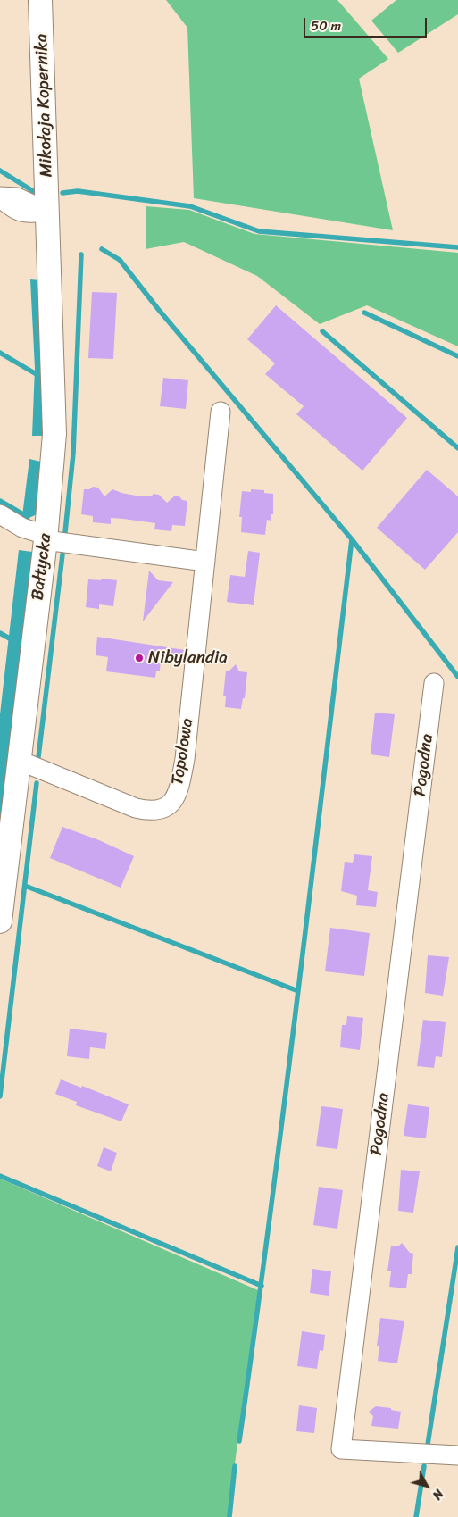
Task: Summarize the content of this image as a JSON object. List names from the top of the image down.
{
  "streets": {
    "main road": ["Mikołaja Kopernika", "Bałtycka"],
    "street": ["Topolowa", "Pogodna"]
  },
  "crossings": [
    ["Mikołaja Kopernika", "Bałtycka"],
    ["Bałtycka", "Topolowa"]
  ],
  "places": ["Nibylandia"],
  "scale_bar": "50 m",
  "north": "bottom right"
}
